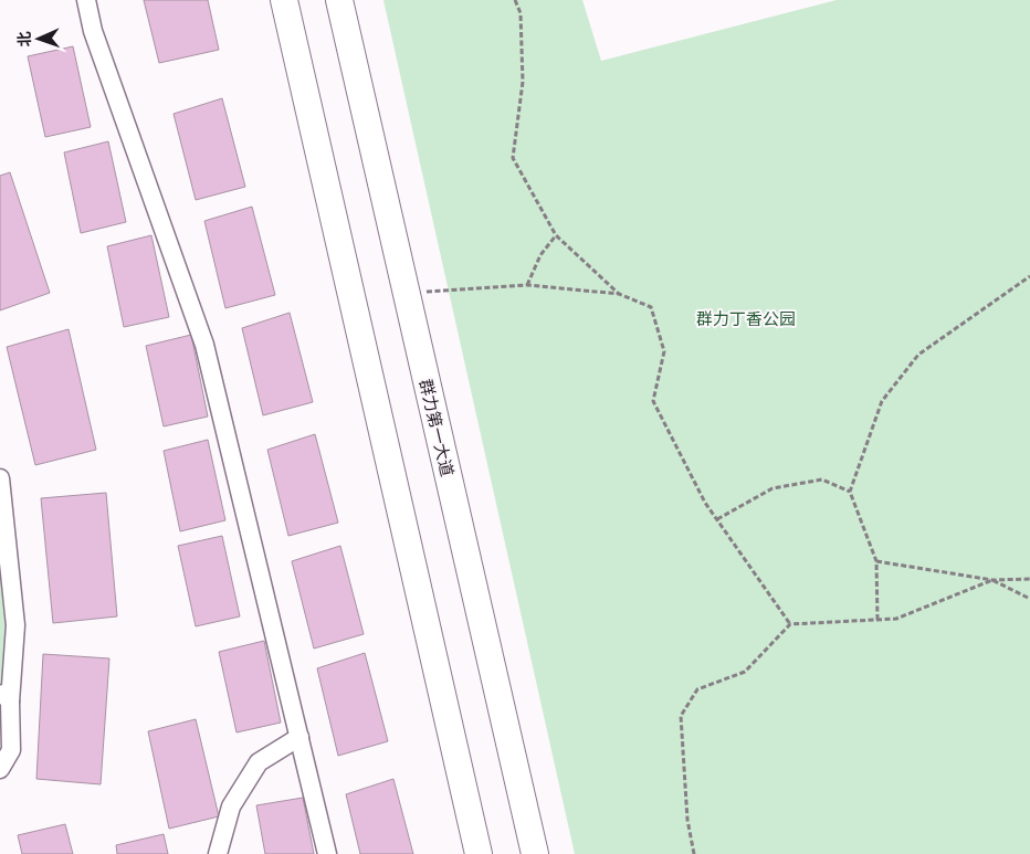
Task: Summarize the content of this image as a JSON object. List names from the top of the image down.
{
  "streets": {
    "main road": ["群力第一大道"]
  },
  "parks": ["群力丁香公园"],
  "north": "left"
}
